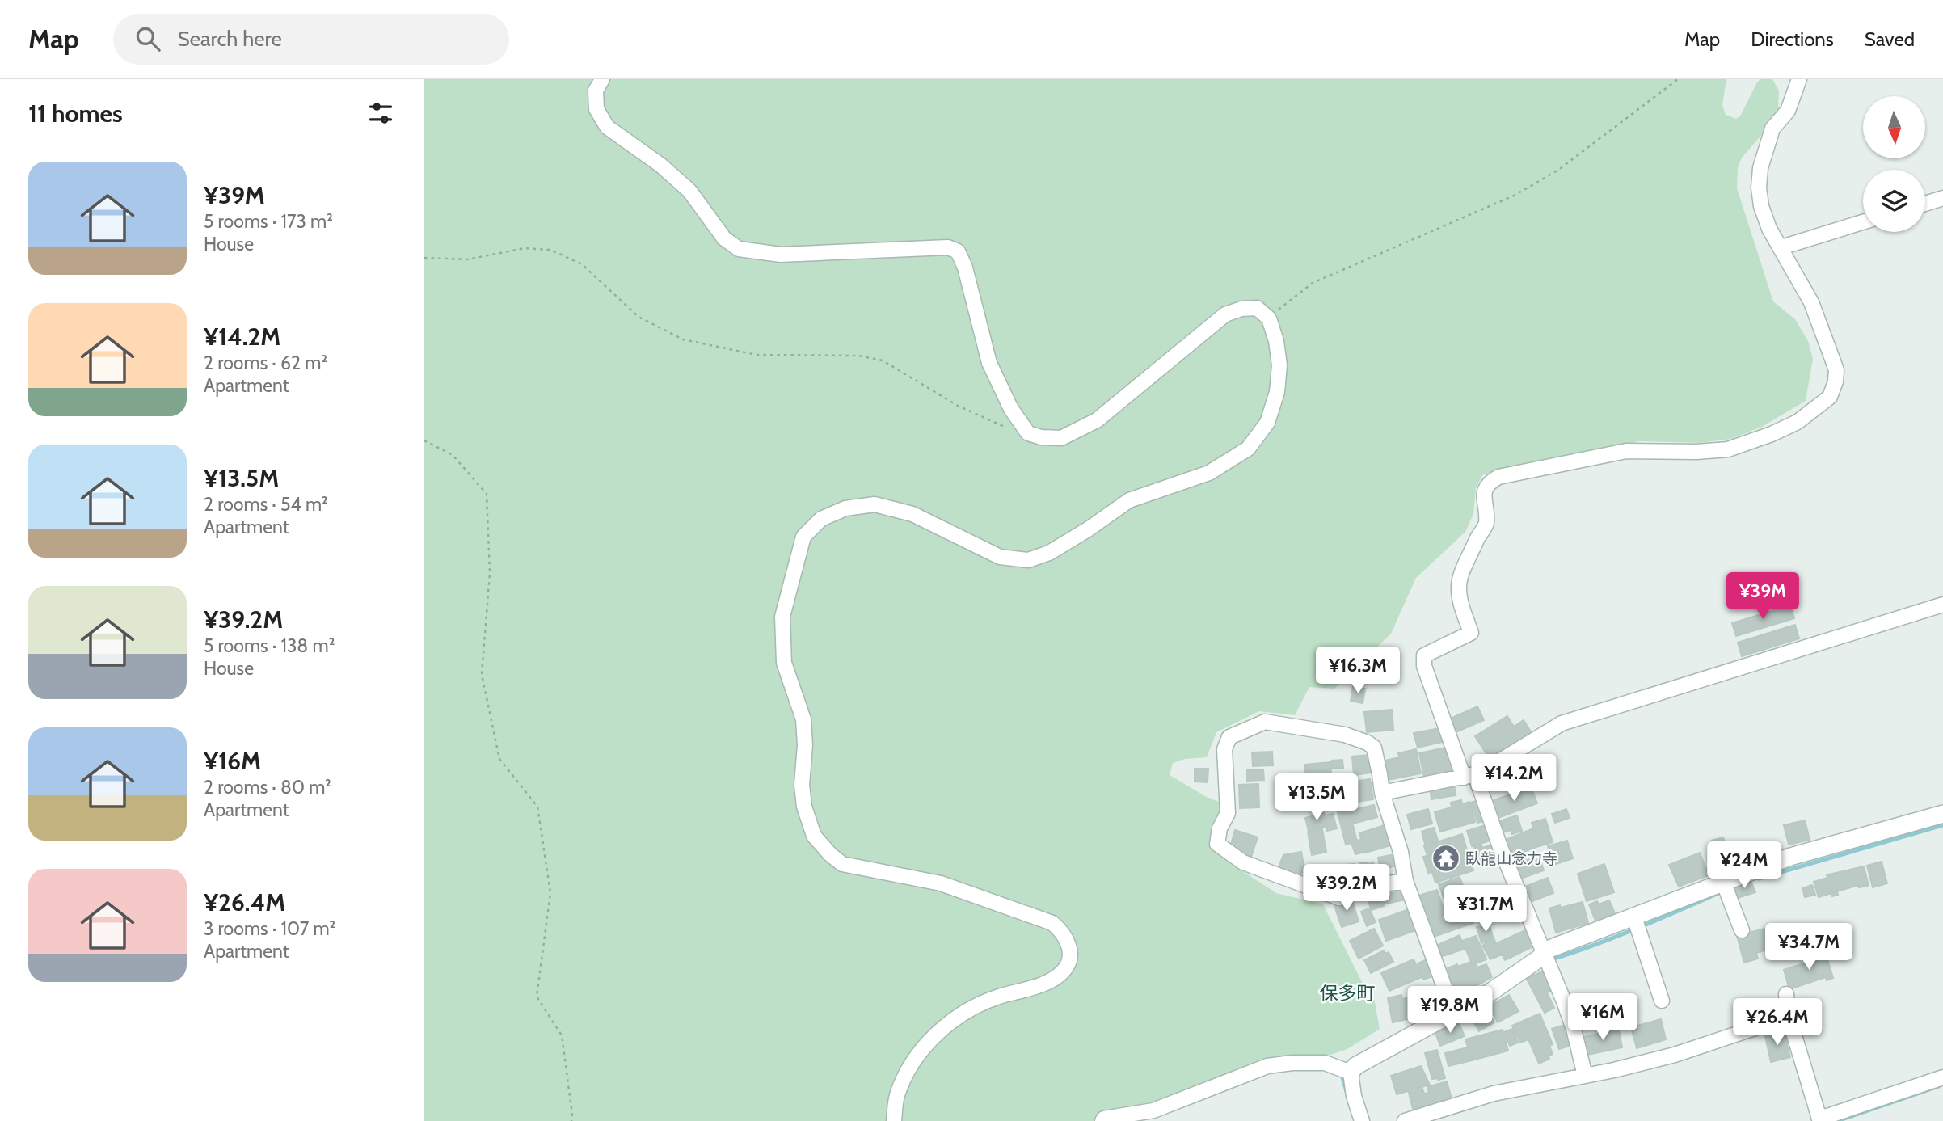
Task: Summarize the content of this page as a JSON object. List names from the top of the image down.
{
  "districts": ["保多町"],
  "places": {
    "temple": ["臥龍山念力寺"]
  },
  "north": "bottom",
  "page": {
    "header": "Map",
    "search": "Search here",
    "nav": ["Map", "Directions", "Saved"],
    "heading": "11 homes",
    "list": [
      {
        "name": "¥39M",
        "note": "5 rooms · 173 m² · House"
      },
      {
        "name": "¥14.2M",
        "note": "2 rooms · 62 m² · Apartment"
      },
      {
        "name": "¥13.5M",
        "note": "2 rooms · 54 m² · Apartment"
      },
      {
        "name": "¥39.2M",
        "note": "5 rooms · 138 m² · House"
      },
      {
        "name": "¥16M",
        "note": "2 rooms · 80 m² · Apartment"
      },
      {
        "name": "¥26.4M",
        "note": "3 rooms · 107 m² · Apartment"
      }
    ],
    "price": [
      "¥39M",
      "¥16.3M",
      "¥14.2M",
      "¥13.5M",
      "¥24M",
      "¥39.2M",
      "¥31.7M",
      "¥34.7M",
      "¥19.8M",
      "¥16M",
      "¥26.4M"
    ]
  }
}
